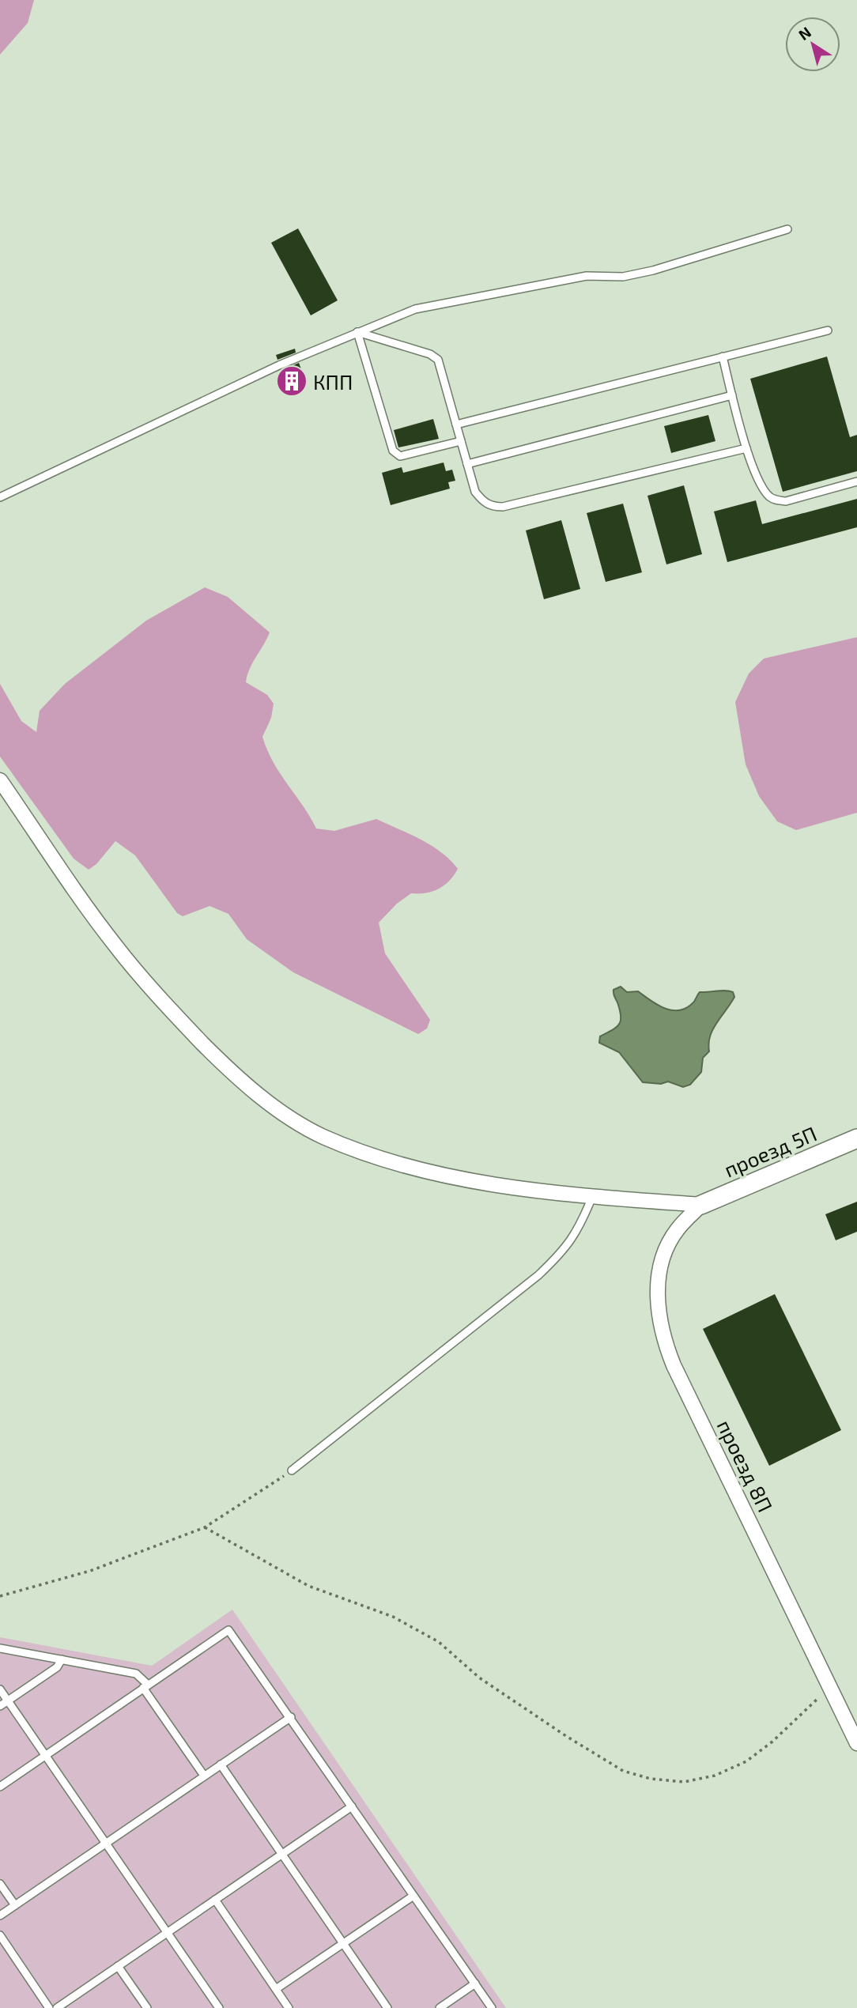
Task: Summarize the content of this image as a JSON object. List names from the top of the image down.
{
  "streets": {
    "street": ["проезд 5П", "проезд 8П"]
  },
  "crossings": [
    ["проезд 5П", "проезд 8П"]
  ],
  "places": {
    "building": ["КПП"]
  },
  "north": "top left"
}
